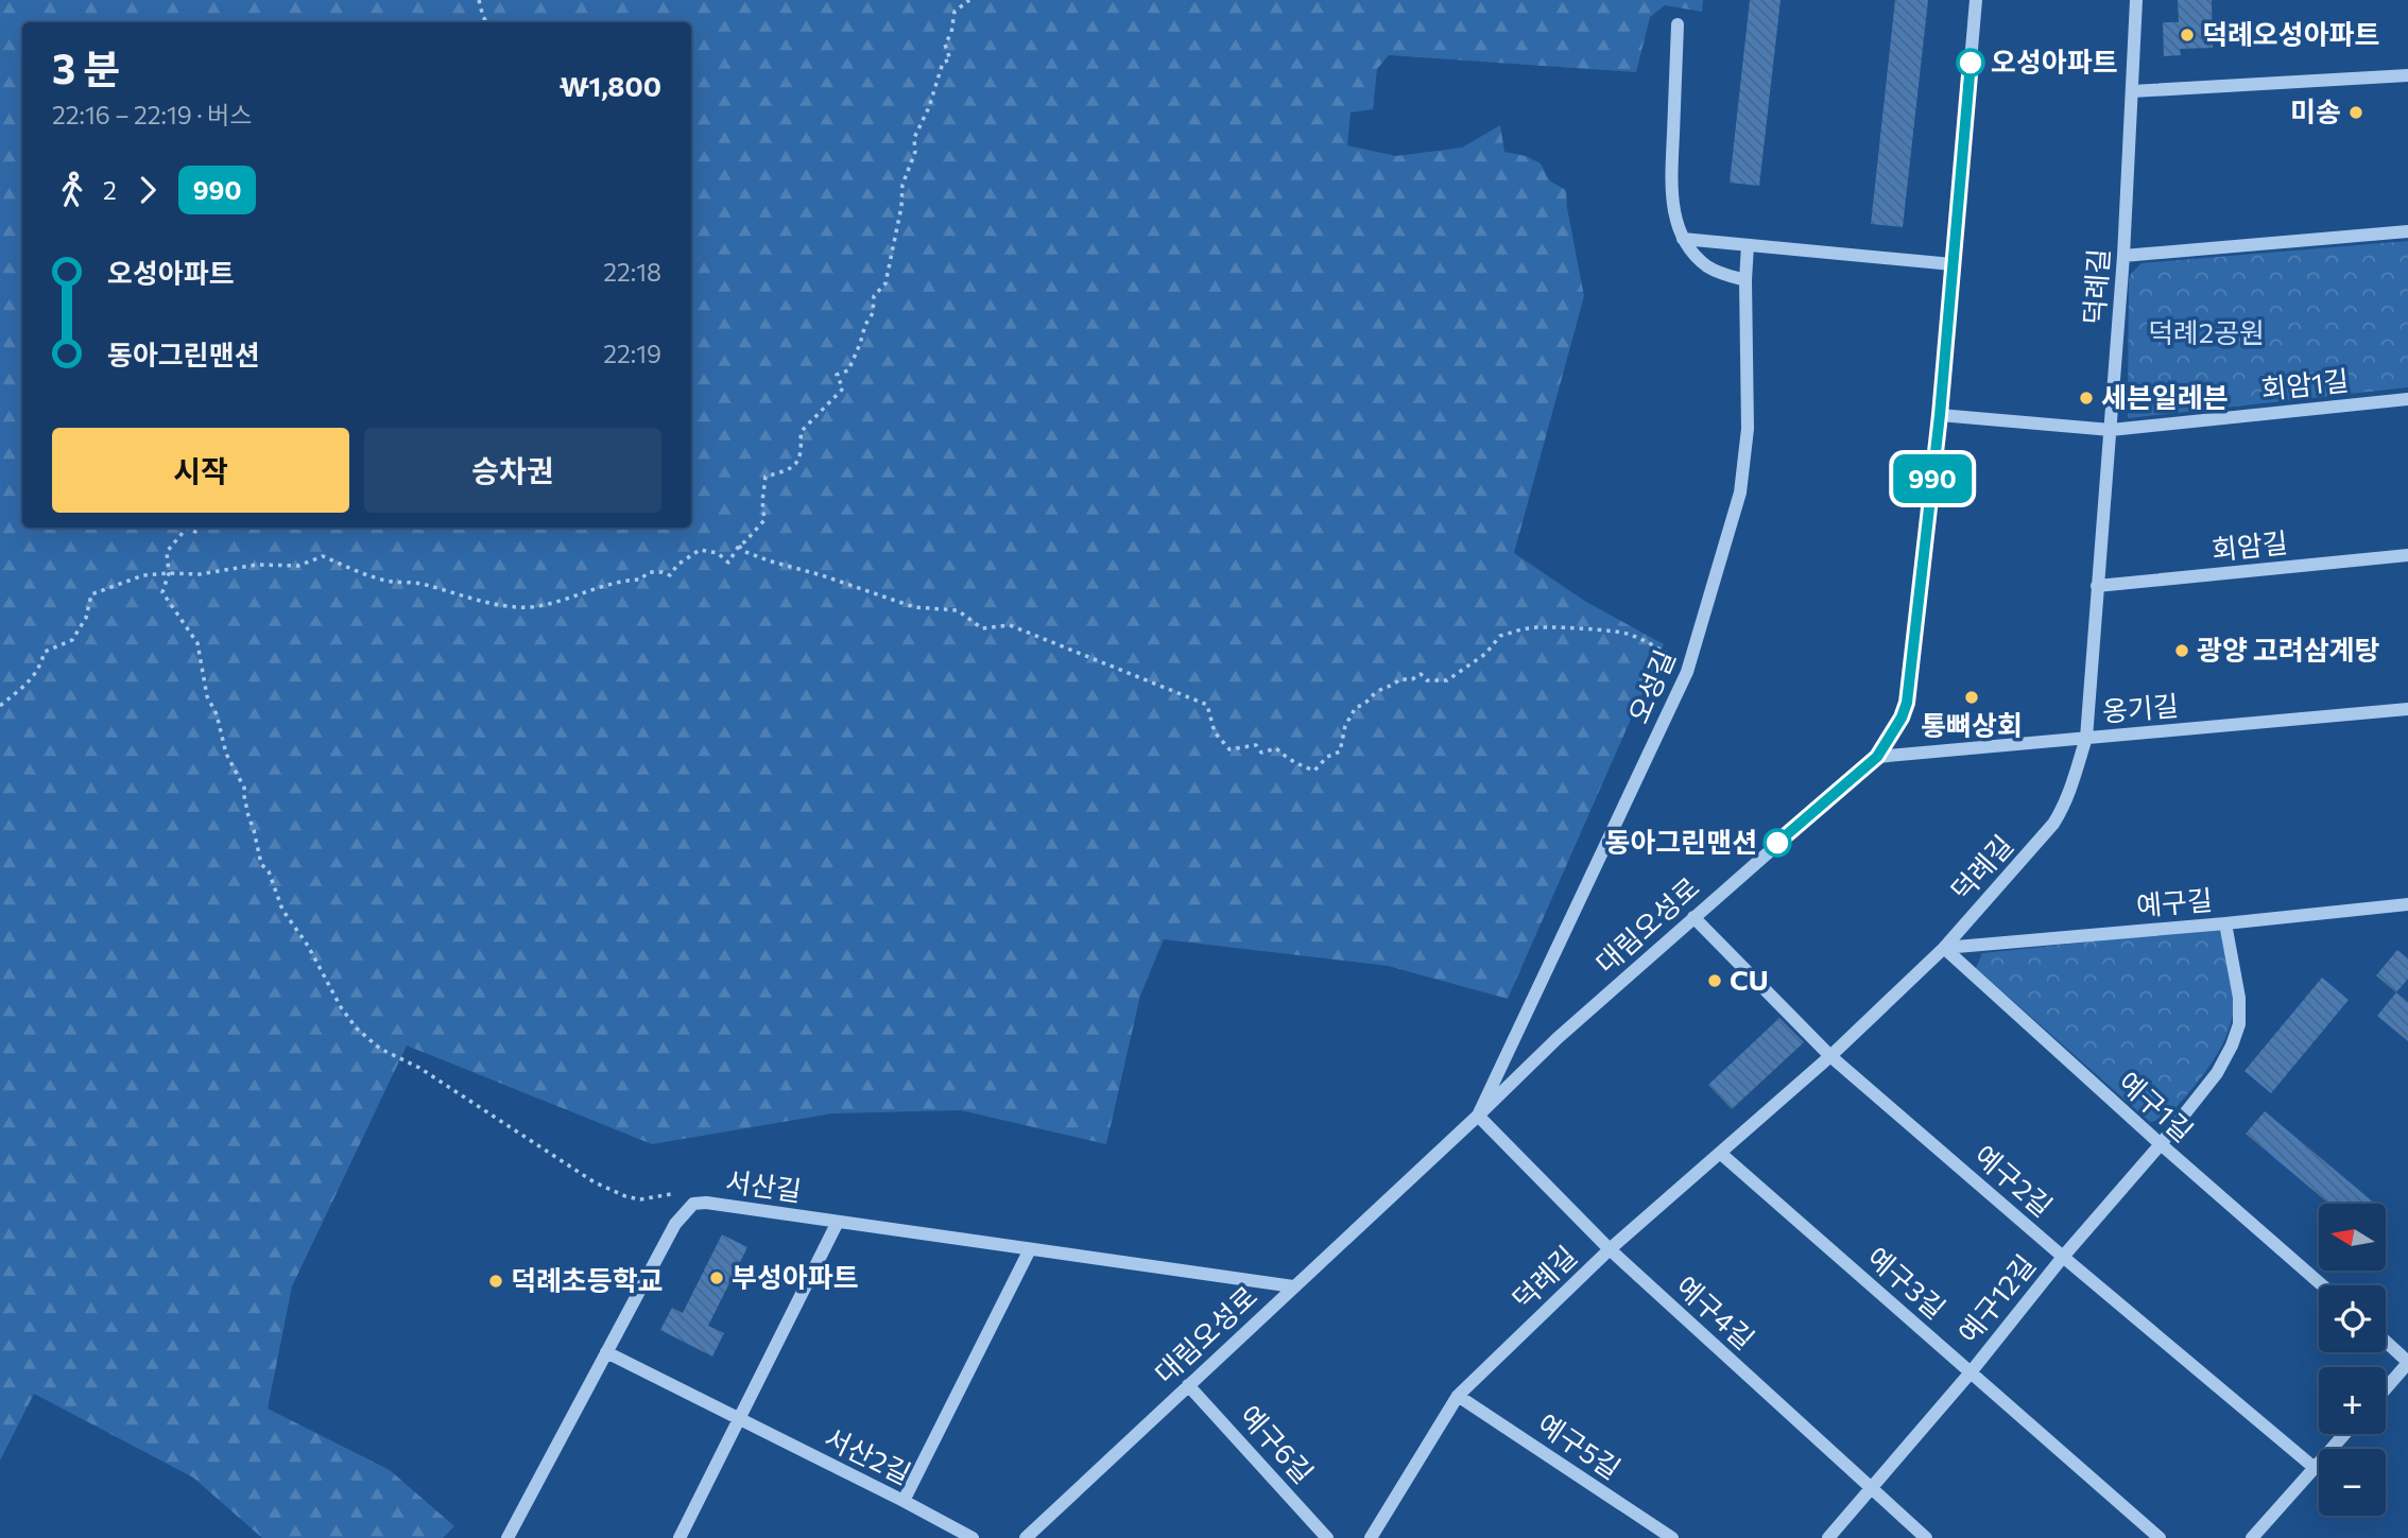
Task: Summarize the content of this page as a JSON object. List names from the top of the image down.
{
  "streets": {
    "street": [
      "덕례길",
      "회암1길",
      "회암길",
      "오성길",
      "옹기길",
      "예구길",
      "대림오성로",
      "예구1길",
      "예구2길",
      "서산길",
      "예구3길",
      "예구12길",
      "예구4길",
      "예구6길",
      "예구5길",
      "서산2길"
    ]
  },
  "crossings": [
    ["덕례길", "회암1길"],
    ["덕례길", "회암길"],
    ["덕례길", "옹기길"],
    ["덕례길", "예구길"],
    ["덕례길", "예구1길"],
    ["덕례길", "예구2길"],
    ["덕례길", "예구3길"],
    ["덕례길", "예구4길"],
    ["덕례길", "예구5길"],
    ["회암1길", "대림오성로"],
    ["오성길", "대림오성로"],
    ["오성길", "예구4길"],
    ["옹기길", "대림오성로"],
    ["예구길", "예구1길"],
    ["예구길", "예구12길"],
    ["대림오성로", "예구2길"],
    ["대림오성로", "서산길"],
    ["대림오성로", "예구4길"],
    ["대림오성로", "예구6길"],
    ["예구1길", "예구12길"],
    ["예구2길", "예구12길"],
    ["서산길", "서산2길"],
    ["예구3길", "예구12길"],
    ["예구12길", "예구4길"]
  ],
  "parks": ["덕례2공원"],
  "places": [
    "덕례오성아파트",
    "오성아파트",
    "미송",
    "세븐일레븐",
    "광양 고려삼계탕",
    "통뼈상회",
    "동아그린맨션",
    "CU",
    "부성아파트",
    "덕례초등학교"
  ],
  "lines": ["bus line 990"],
  "north": "left",
  "page": {
    "on_map": "990",
    "heading": ["3 분", "22:16 – 22:19 · 버스", "₩1,800"],
    "legs": ["2", "990"],
    "list": [
      {
        "name": "오성아파트",
        "value": "22:18"
      },
      {
        "name": "동아그린맨션",
        "value": "22:19"
      }
    ],
    "buttons": ["시작", "승차권"],
    "map_buttons": ["+", "−"]
  }
}
